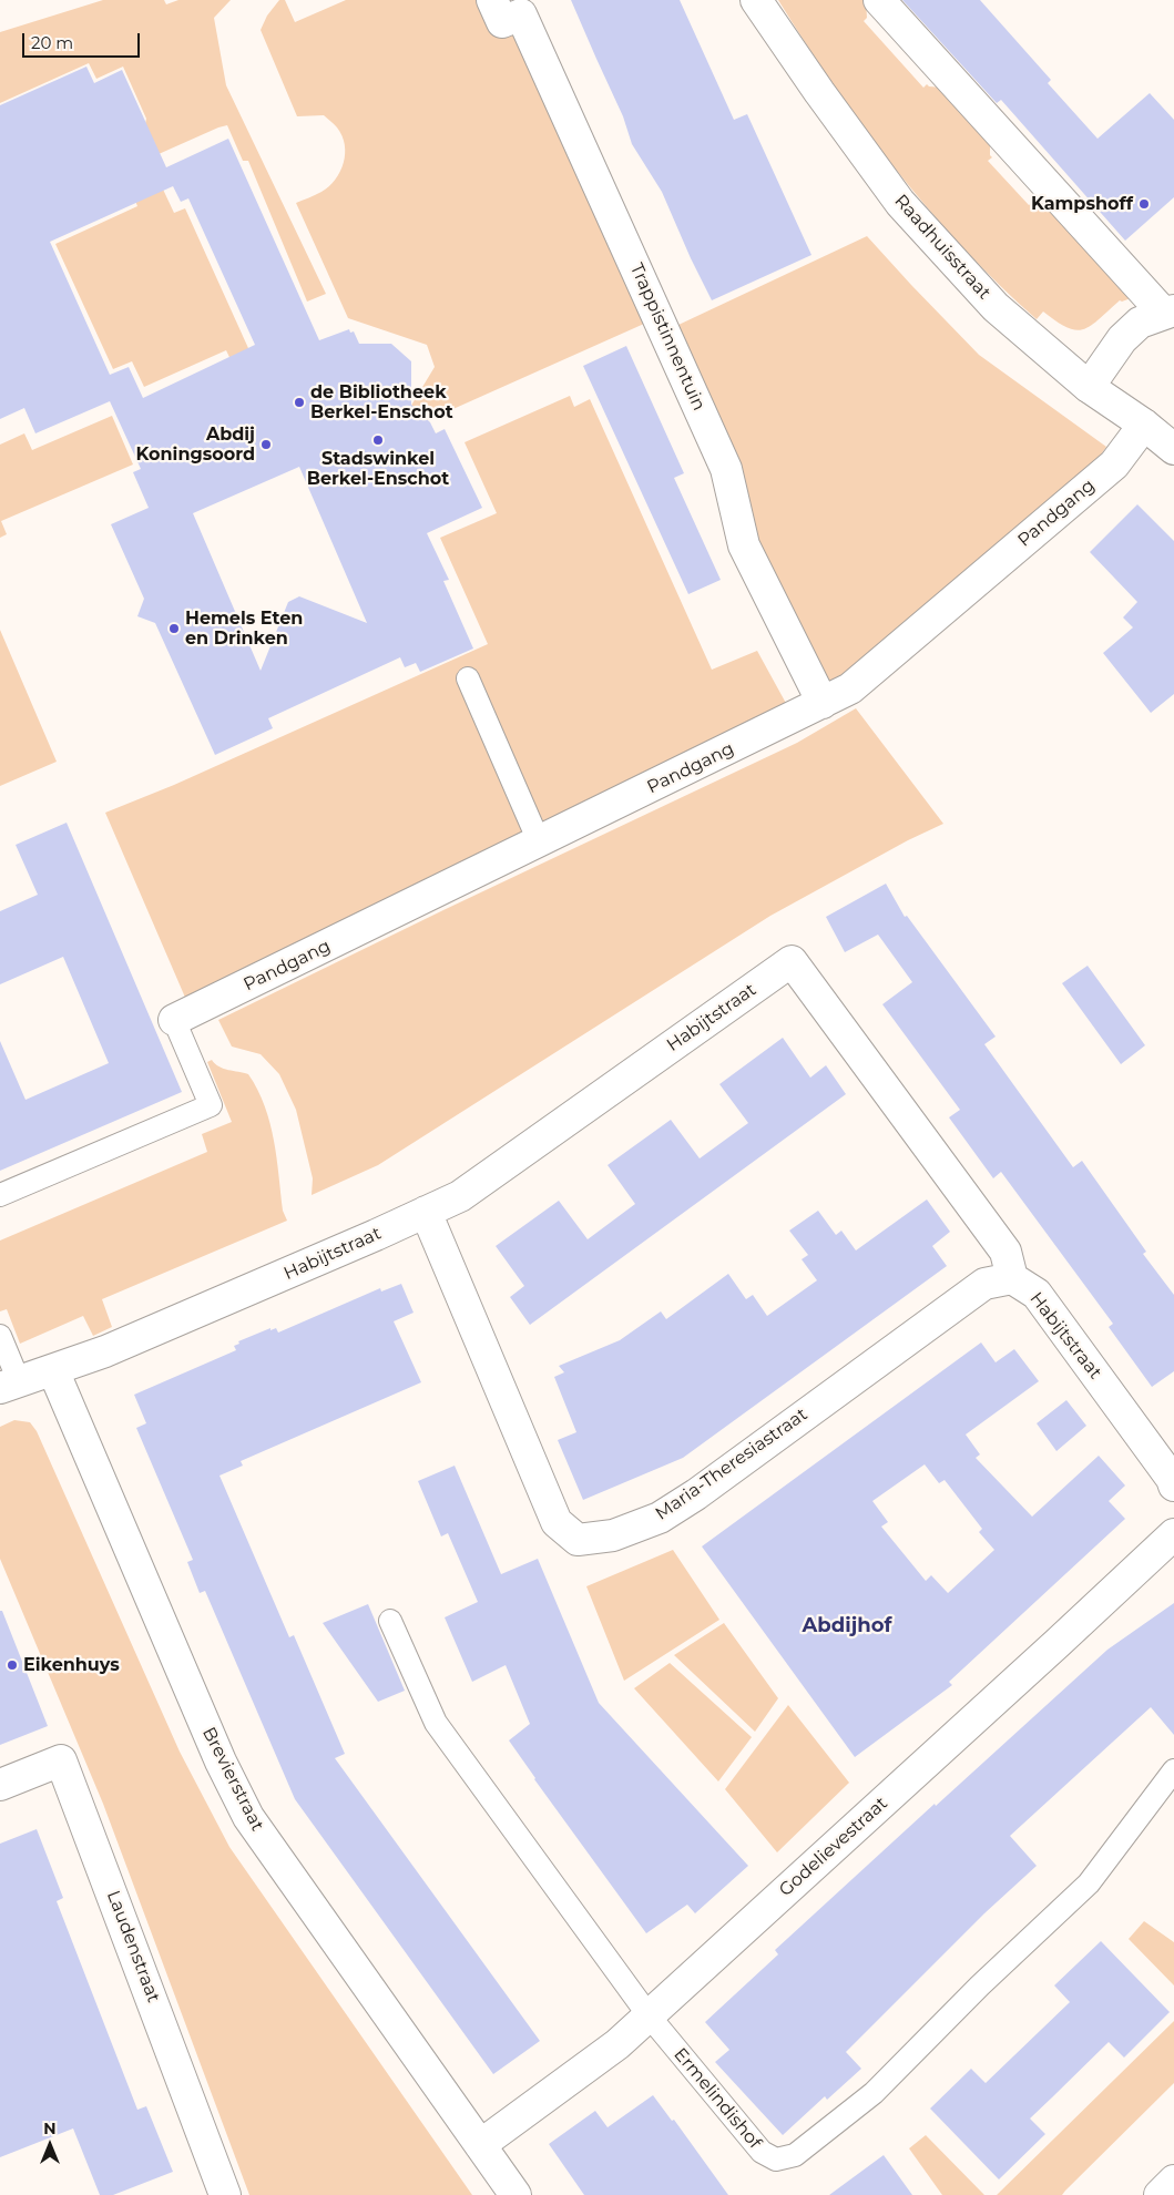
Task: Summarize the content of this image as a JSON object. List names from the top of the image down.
{
  "streets": {
    "street": [
      "Raadhuisstraat",
      "Trappistinnentuin",
      "Pandgang",
      "Habijtstraat",
      "Maria-Theresiastraat",
      "Brevierstraat",
      "Godelievestraat",
      "Laudenstraat"
    ],
    "lane": ["Ermelindishof"]
  },
  "crossings": [
    ["Raadhuisstraat", "Pandgang"],
    ["Trappistinnentuin", "Pandgang"],
    ["Habijtstraat", "Maria-Theresiastraat"],
    ["Habijtstraat", "Brevierstraat"],
    ["Brevierstraat", "Godelievestraat"],
    ["Godelievestraat", "Ermelindishof"]
  ],
  "districts": ["Abdijhof"],
  "places": [
    "Kampshoff",
    "de Bibliotheek Berkel-Enschot",
    "Stadswinkel Berkel-Enschot",
    "Abdij Koningsoord",
    "Hemels Eten en Drinken",
    "Eikenhuys"
  ],
  "scale_bar": "20 m",
  "north": "top"
}
